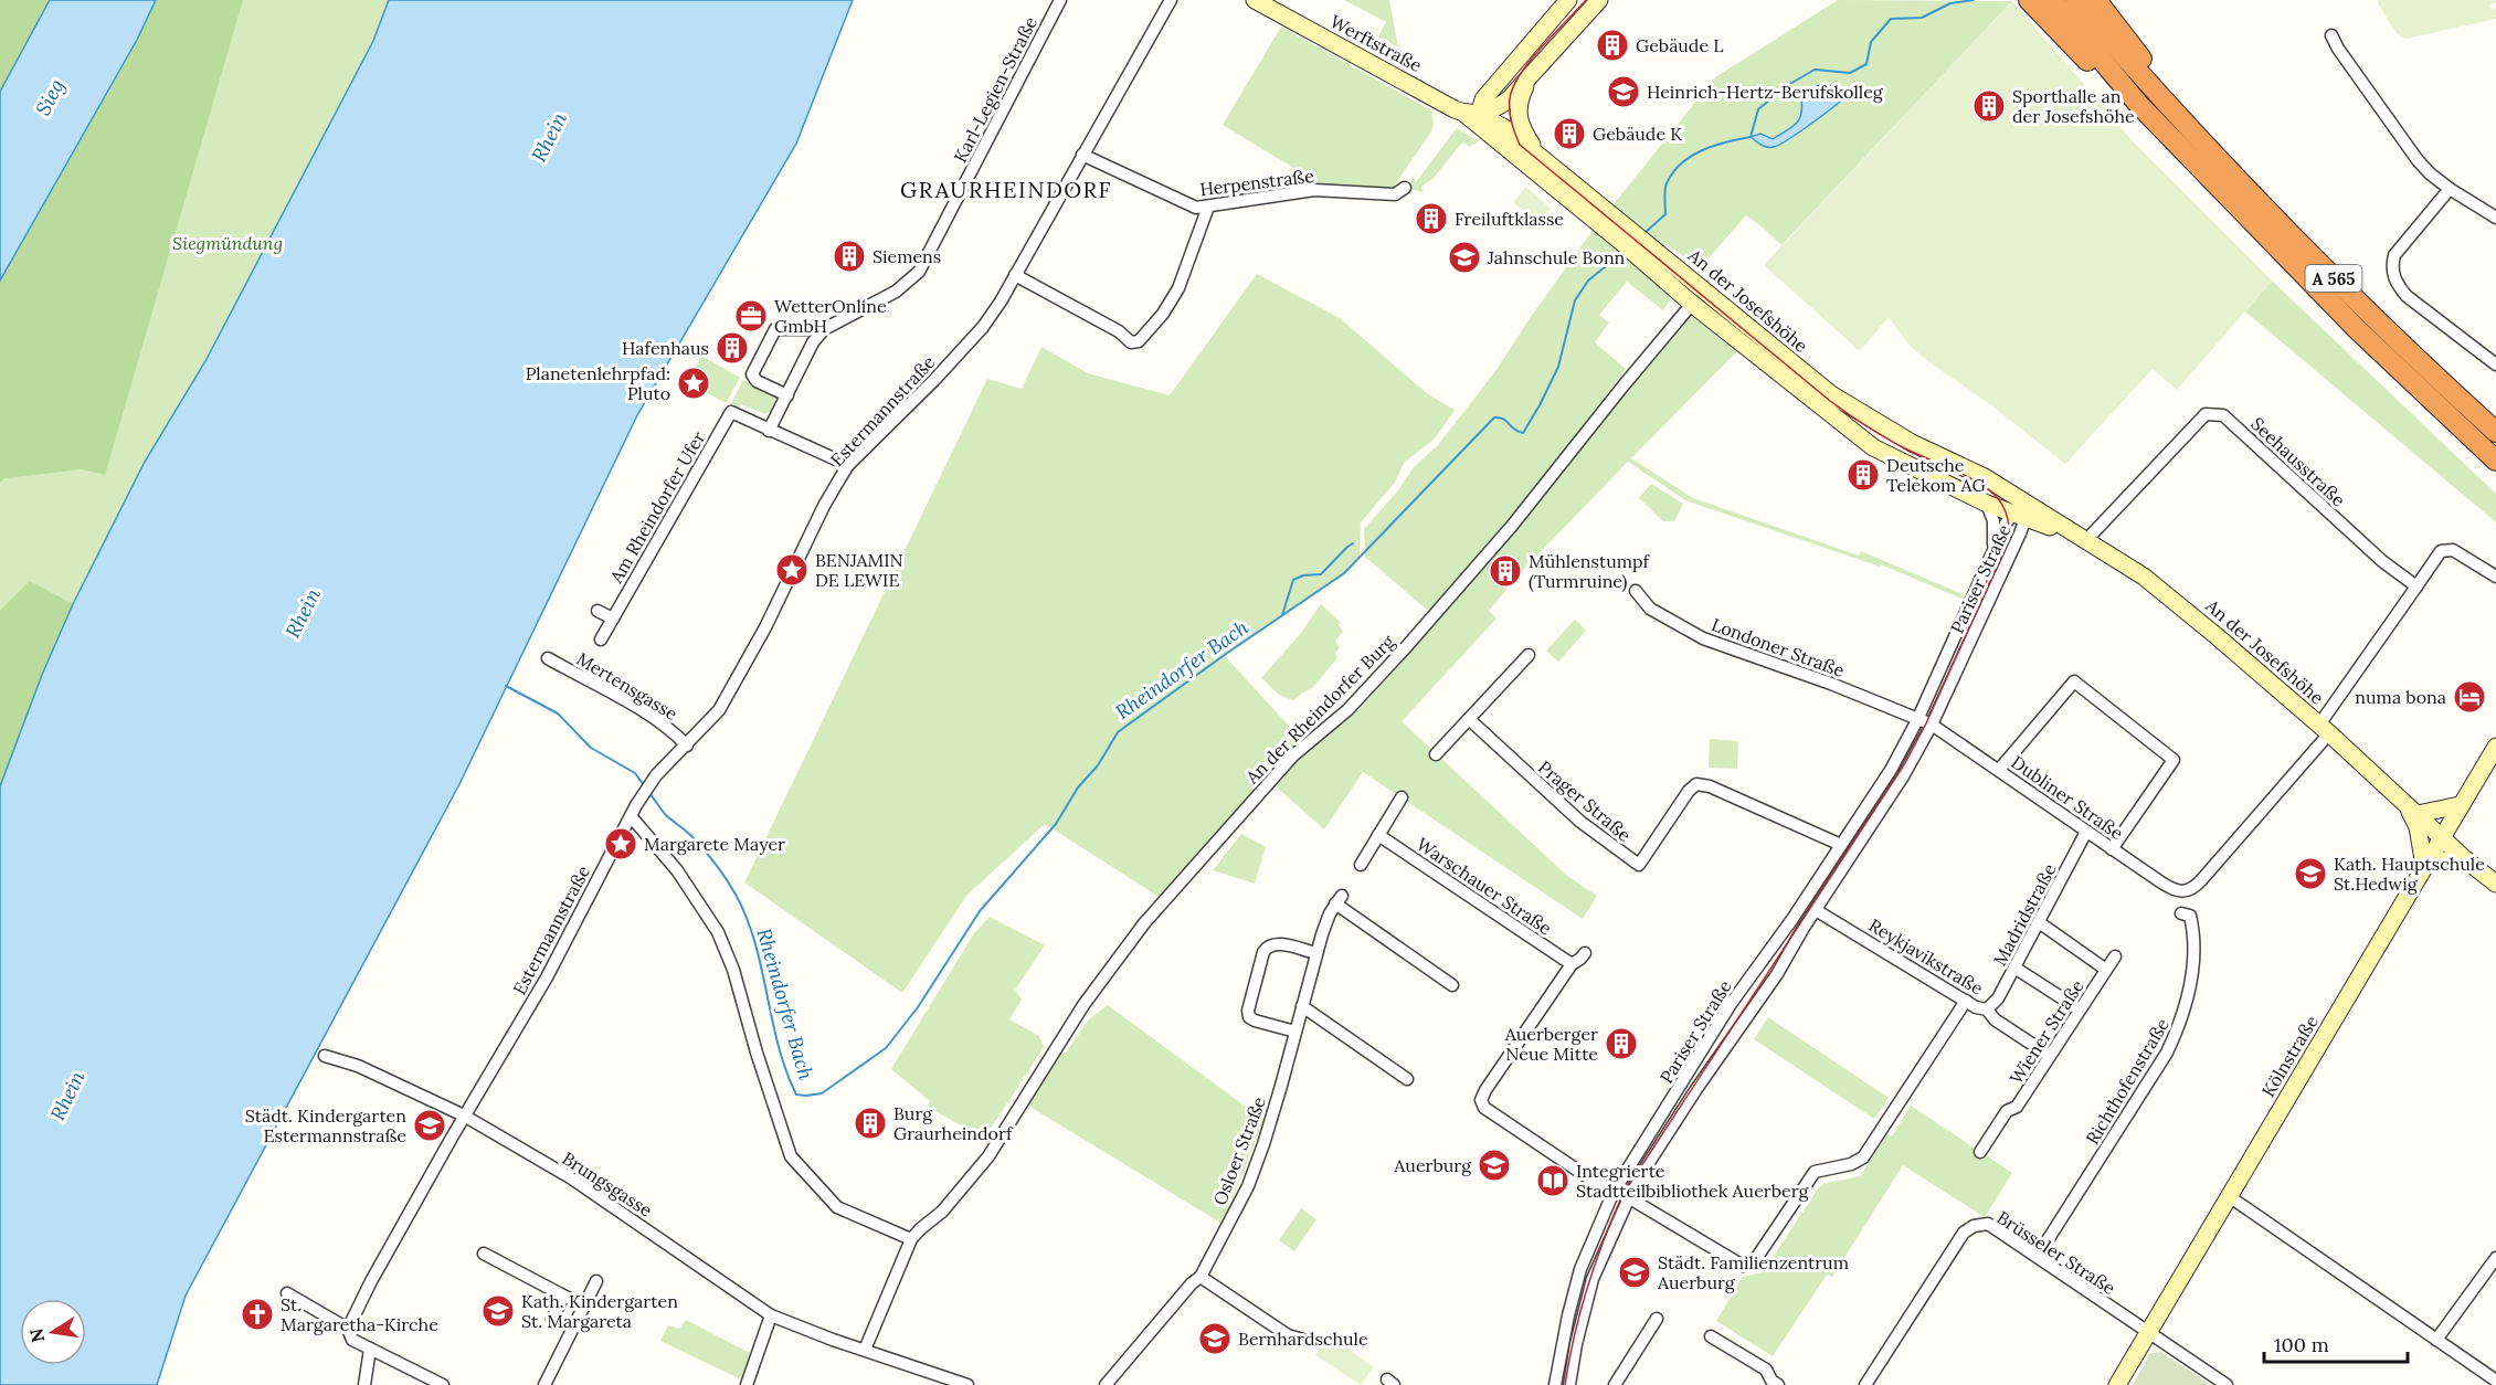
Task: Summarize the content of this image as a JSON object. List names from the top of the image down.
{
  "streets": {
    "highway": ["A 565"],
    "street": [
      "Werftstraße",
      "Karl-Legien-Straße",
      "Herpenstraße",
      "An der Josefshöhe",
      "Estermannstraße",
      "Seehausstraße",
      "Am Rheindorfer Ufer",
      "Pariser Straße",
      "Londoner Straße",
      "Mertensgasse",
      "An der Rheindorfer Burg",
      "Dubliner Straße",
      "Prager Straße",
      "Warschauer Straße",
      "Madridstraße",
      "Reykjavikstraße",
      "Wiener Straße",
      "Kölnstraße",
      "Richthofenstraße",
      "Osloer Straße",
      "Brungsgasse",
      "Brüsseler Straße"
    ]
  },
  "crossings": [
    ["Werftstraße", "An der Josefshöhe"],
    ["Karl-Legien-Straße", "Am Rheindorfer Ufer"],
    ["Herpenstraße", "Estermannstraße"],
    ["An der Josefshöhe", "Seehausstraße"],
    ["An der Josefshöhe", "Pariser Straße"],
    ["An der Josefshöhe", "An der Rheindorfer Burg"],
    ["An der Josefshöhe", "Dubliner Straße"],
    ["An der Josefshöhe", "Kölnstraße"],
    ["Estermannstraße", "Mertensgasse"],
    ["Estermannstraße", "Brungsgasse"],
    ["Pariser Straße", "Londoner Straße"],
    ["Pariser Straße", "Dubliner Straße"],
    ["Pariser Straße", "Prager Straße"],
    ["Pariser Straße", "Reykjavikstraße"],
    ["An der Rheindorfer Burg", "Brungsgasse"],
    ["Dubliner Straße", "Madridstraße"],
    ["Madridstraße", "Reykjavikstraße"],
    ["Reykjavikstraße", "Wiener Straße"],
    ["Kölnstraße", "Brüsseler Straße"],
    ["Richthofenstraße", "Brüsseler Straße"]
  ],
  "districts": ["GRAURHEINDORF"],
  "water": ["Sieg", "Rhein", "Rheindorfer Bach"],
  "parks": ["Siegmündung"],
  "places": {
    "building": [
      "Gebäude L",
      "Sporthalle an der Josefshöhe",
      "Gebäude K",
      "Freiluftklasse",
      "Siemens",
      "Hafenhaus",
      "Deutsche Telekom AG",
      "Mühlenstumpf (Turmruine)",
      "Auerberger Neue Mitte",
      "Burg Graurheindorf"
    ],
    "school or university": [
      "Heinrich-Hertz-Berufskolleg",
      "Jahnschule Bonn",
      "Kath. Hauptschule St.Hedwig",
      "Städt. Kindergarten Estermannstraße",
      "Auerburg",
      "Städt. Familienzentrum Auerburg",
      "Kath. Kindergarten St. Margareta",
      "Bernhardschule"
    ],
    "office": ["WetterOnline GmbH"],
    "place": ["Planetenlehrpfad: Pluto", "BENJAMIN DE LEWIE", "Margarete Mayer"],
    "hotel": ["numa bona"],
    "library": ["Integrierte Stadtteilbibliothek Auerberg"],
    "church": ["St. Margaretha-Kirche"]
  },
  "scale_bar": "100 m",
  "north": "left"
}
